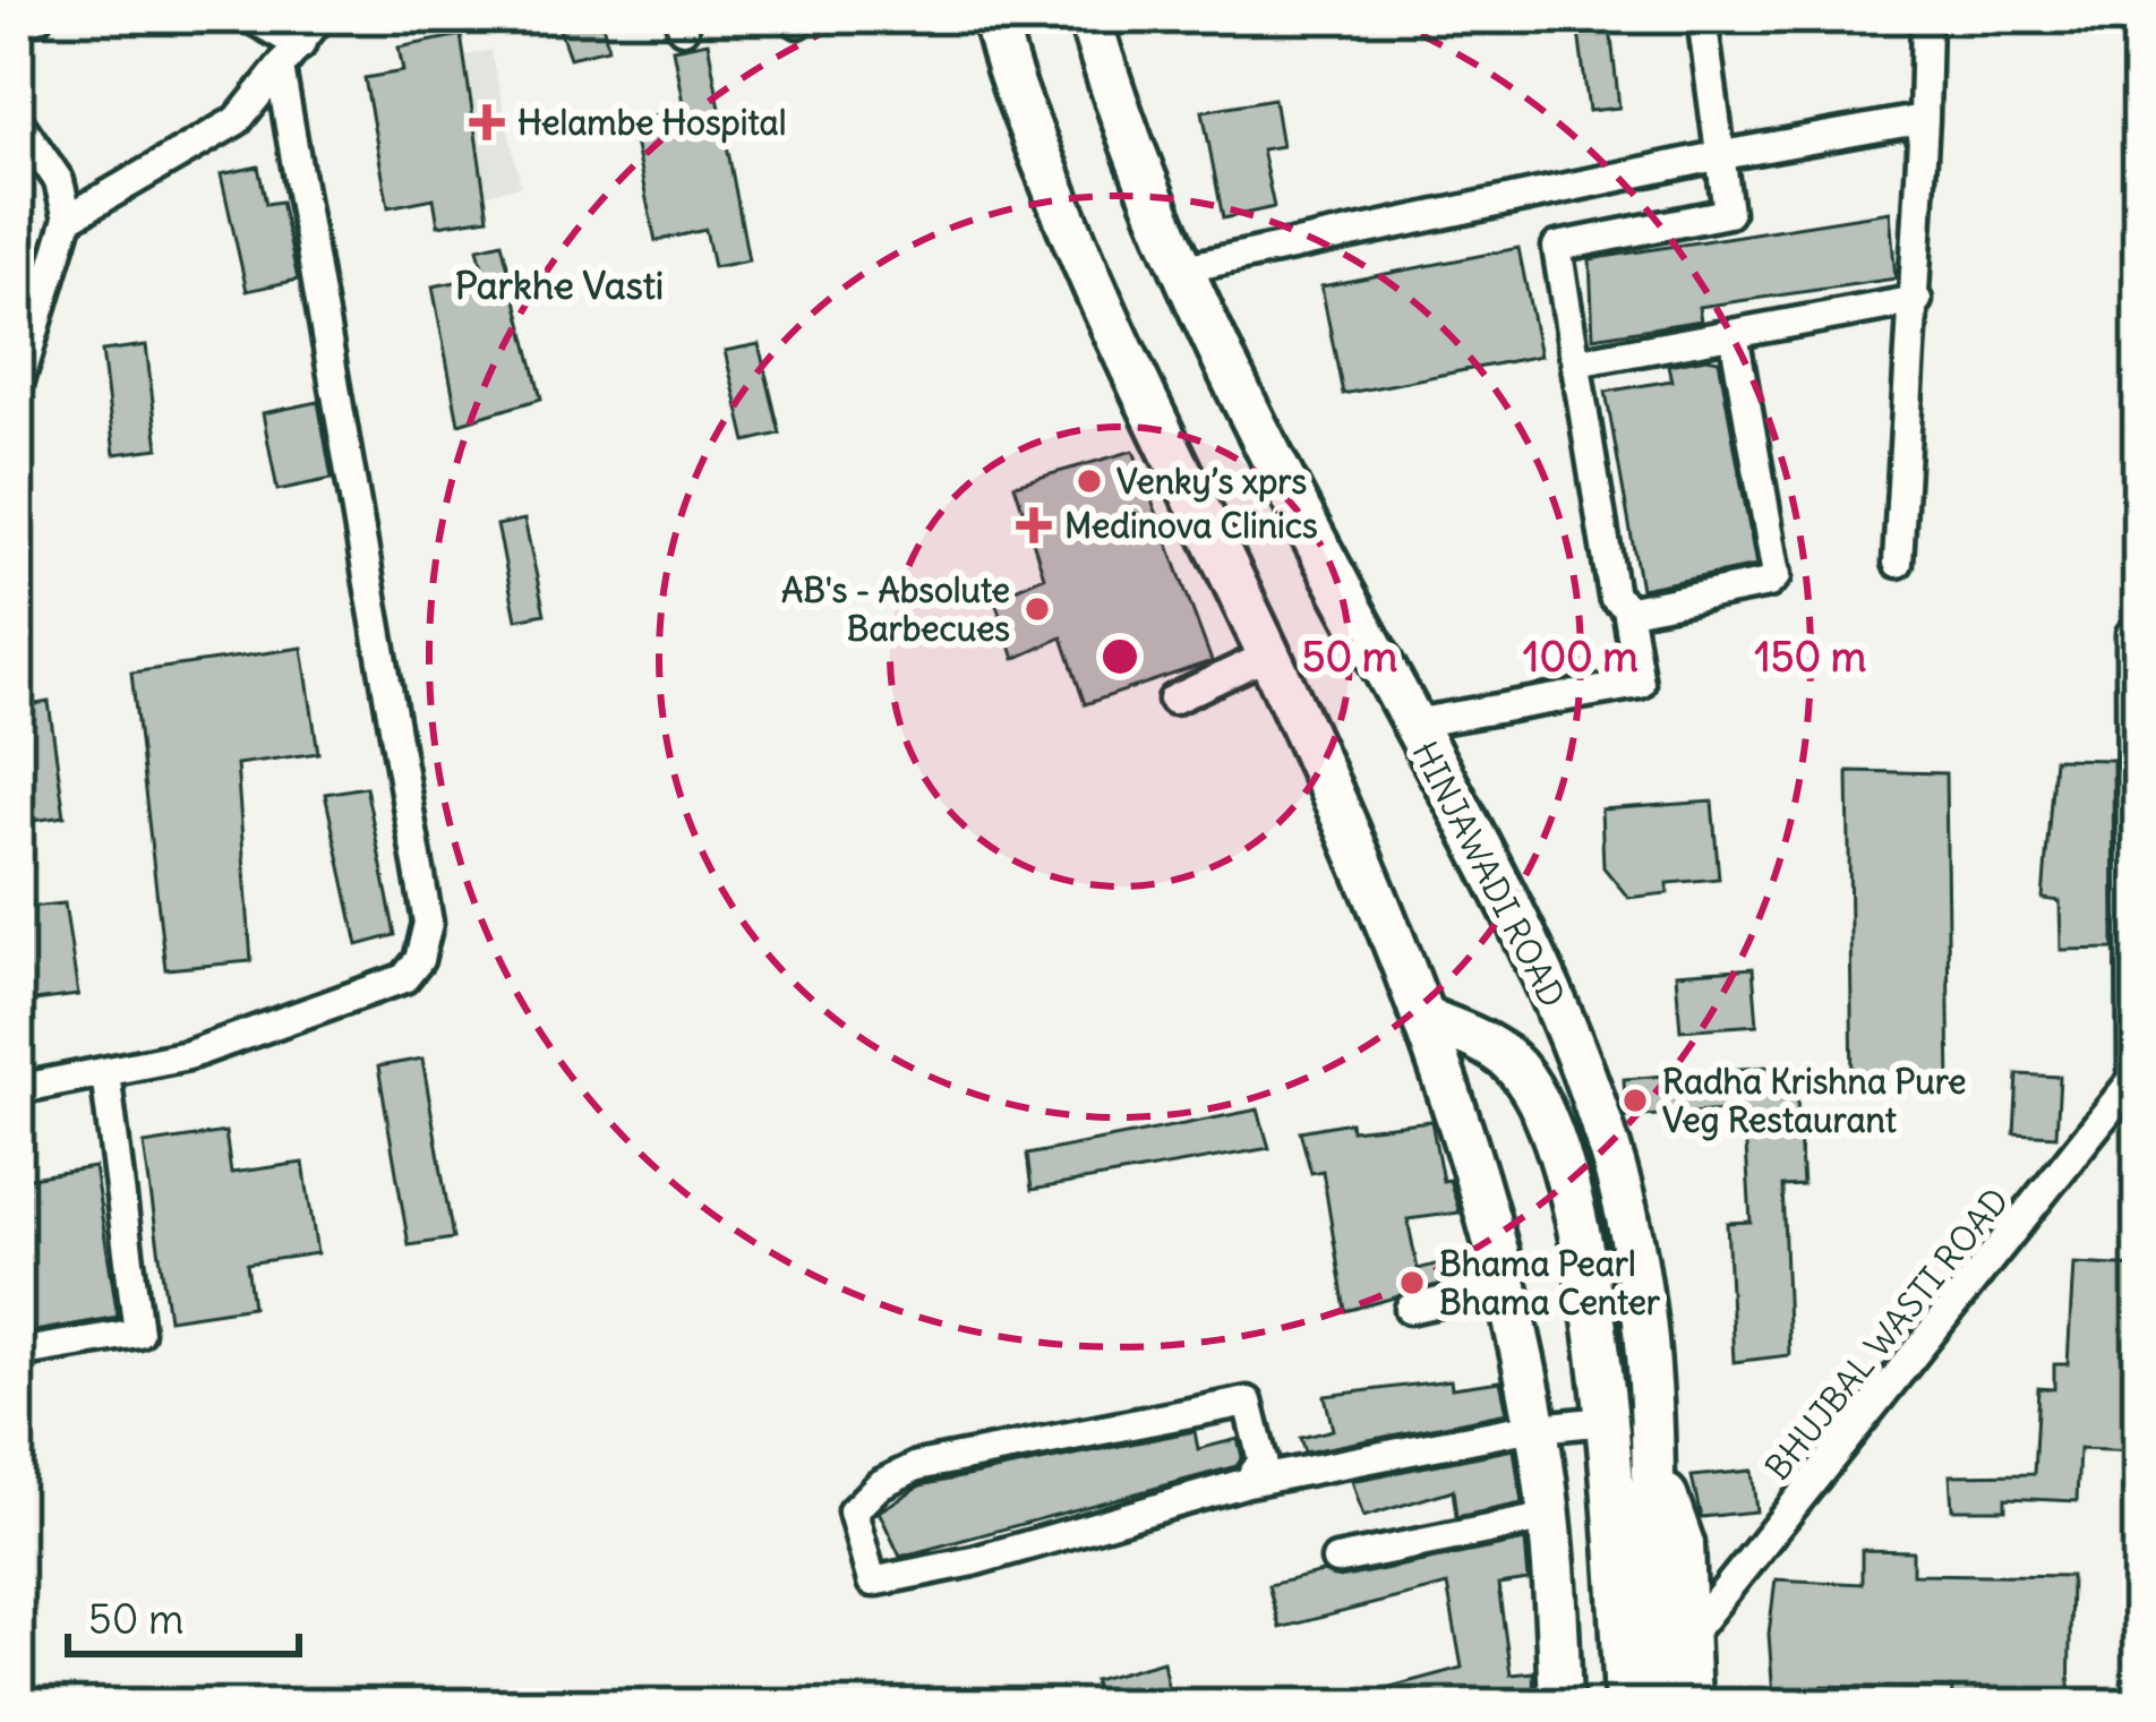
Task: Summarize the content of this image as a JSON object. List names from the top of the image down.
{
  "streets": {
    "main road": ["HINJAWADI ROAD"],
    "street": ["BHUJBAL WASTI ROAD"]
  },
  "crossings": [
    ["HINJAWADI ROAD", "BHUJBAL WASTI ROAD"]
  ],
  "districts": ["Parkhe Vasti"],
  "places": {
    "health": ["Helambe Hospital", "Medinova Clinics"],
    "other": [
      "Venky’s xprs",
      "AB's - Absolute Barbecues",
      "Radha Krishna Pure Veg Restaurant",
      "Bhama Pearl Bhama Center"
    ]
  },
  "scale_bar": "50 m",
  "rings": ["50 m", "100 m", "150 m"]
}
